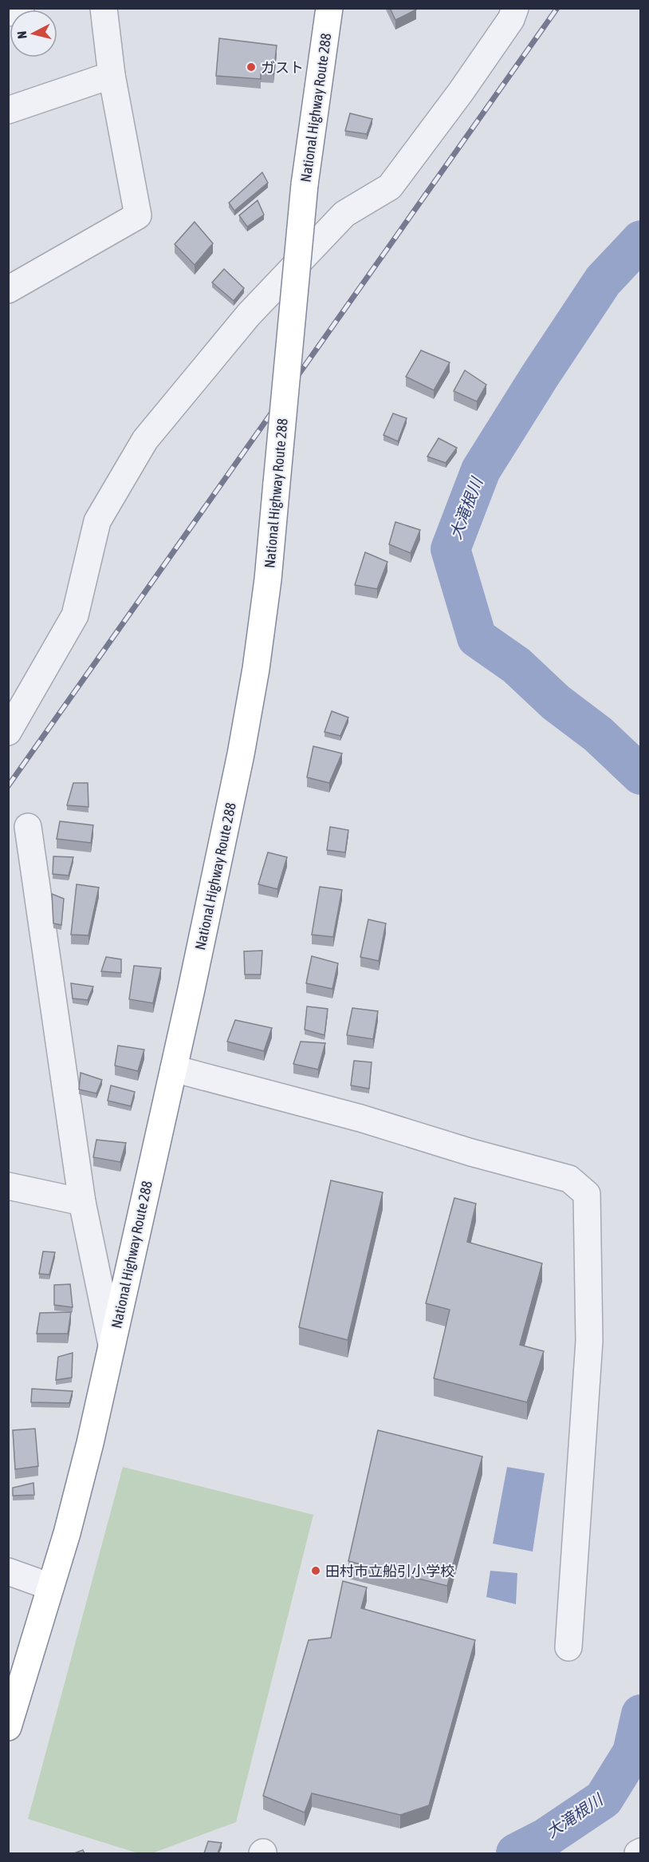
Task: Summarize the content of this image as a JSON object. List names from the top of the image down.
{
  "streets": {
    "highway": ["National Highway Route 288"]
  },
  "water": ["大滝根川"],
  "places": ["ガスト", "田村市立船引小学校"],
  "north": "left"
}
